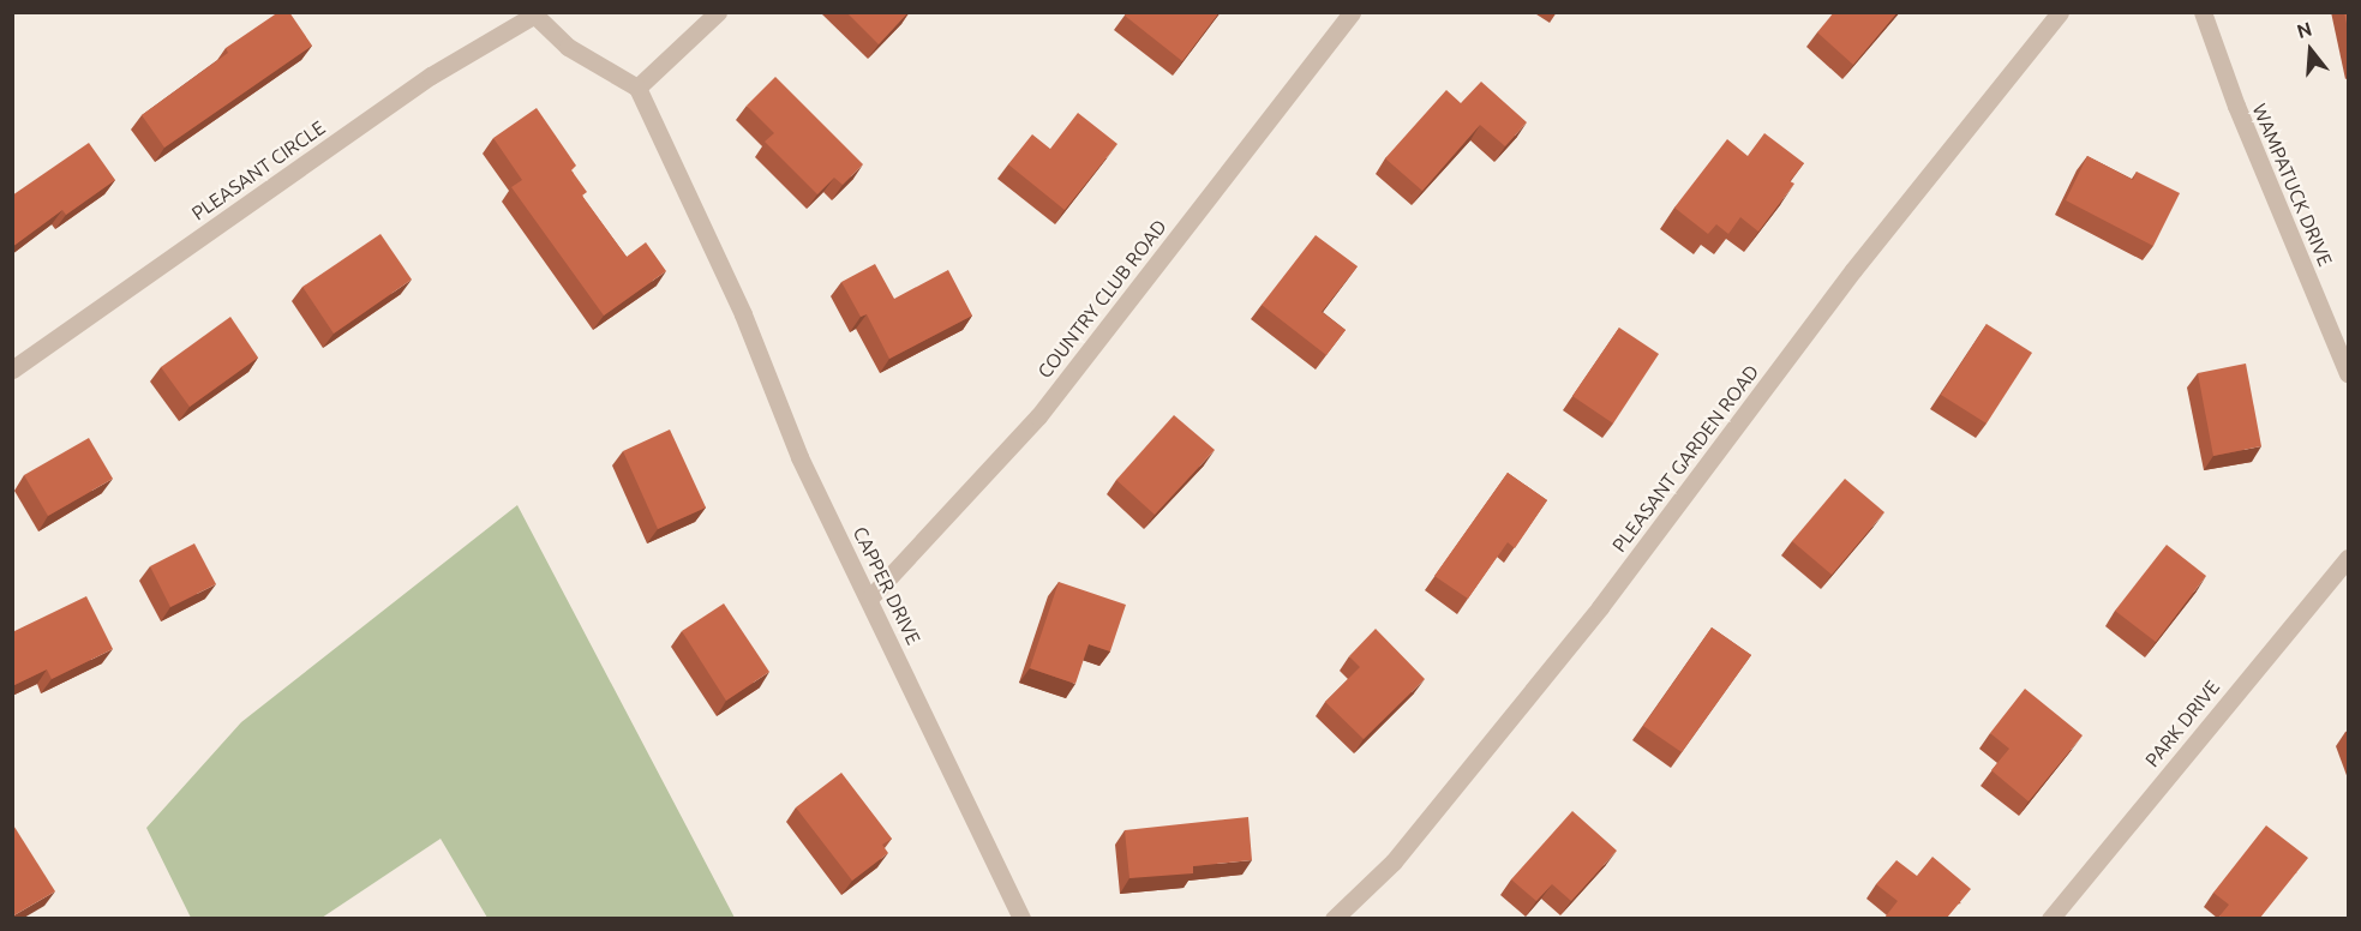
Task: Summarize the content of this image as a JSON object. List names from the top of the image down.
{
  "streets": {
    "street": [
      "PLEASANT CIRCLE",
      "WAMPATUCK DRIVE",
      "COUNTRY CLUB ROAD",
      "PLEASANT GARDEN ROAD",
      "CAPPER DRIVE",
      "PARK DRIVE"
    ]
  },
  "crossings": [
    ["PLEASANT CIRCLE", "CAPPER DRIVE"],
    ["COUNTRY CLUB ROAD", "CAPPER DRIVE"]
  ],
  "north": "top"
}
